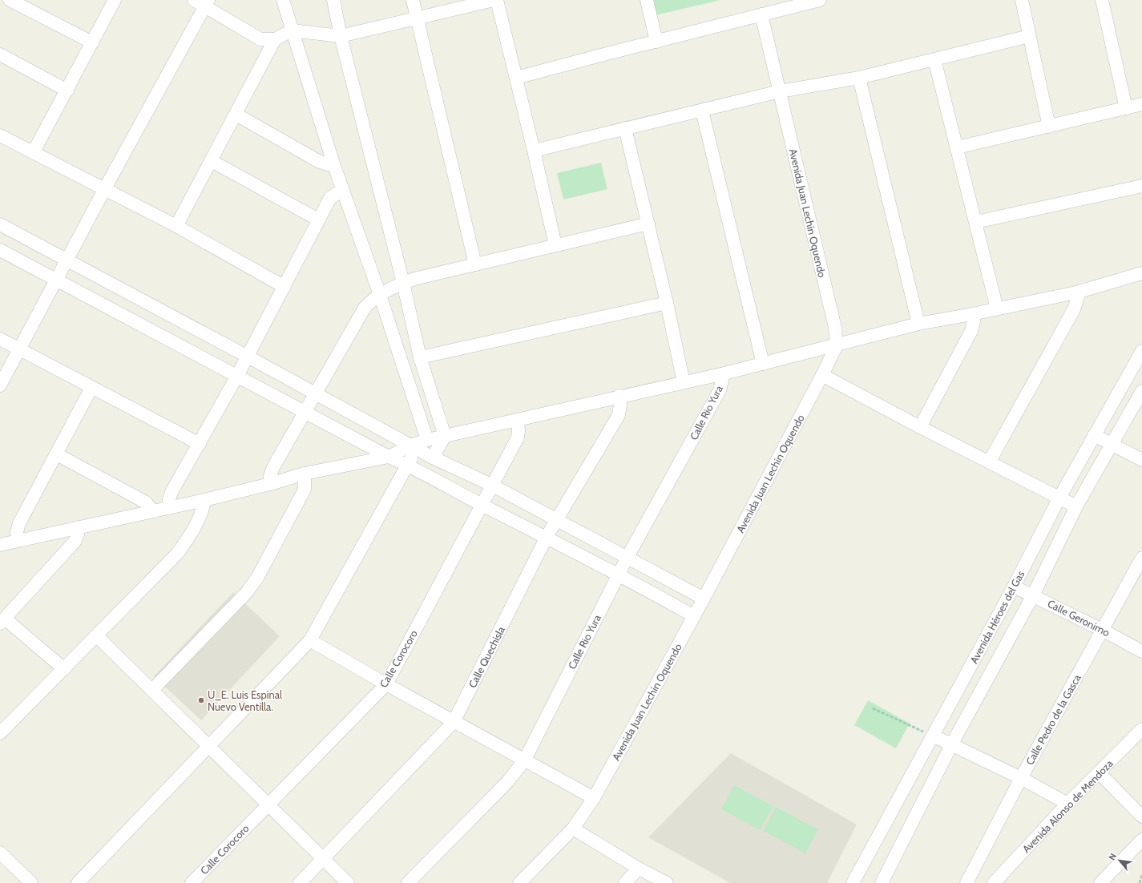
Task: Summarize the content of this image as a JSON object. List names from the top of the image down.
{
  "streets": {
    "street": [
      "Avenida Juan Lechin Oquendo",
      "Calle Rio Yura",
      "Avenida Héroes del Gas",
      "Calle Geronimo",
      "Calle Quechisla",
      "Calle Corocoro",
      "Calle Pedro de la Gasca",
      "Avenida Alonso de Mendoza"
    ]
  },
  "crossings": [
    ["Avenida Héroes del Gas", "Calle Geronimo"],
    ["Calle Geronimo", "Calle Pedro de la Gasca"]
  ],
  "places": ["U_E. Luis Espinal Nuevo Ventilla."],
  "north": "top left"
}
